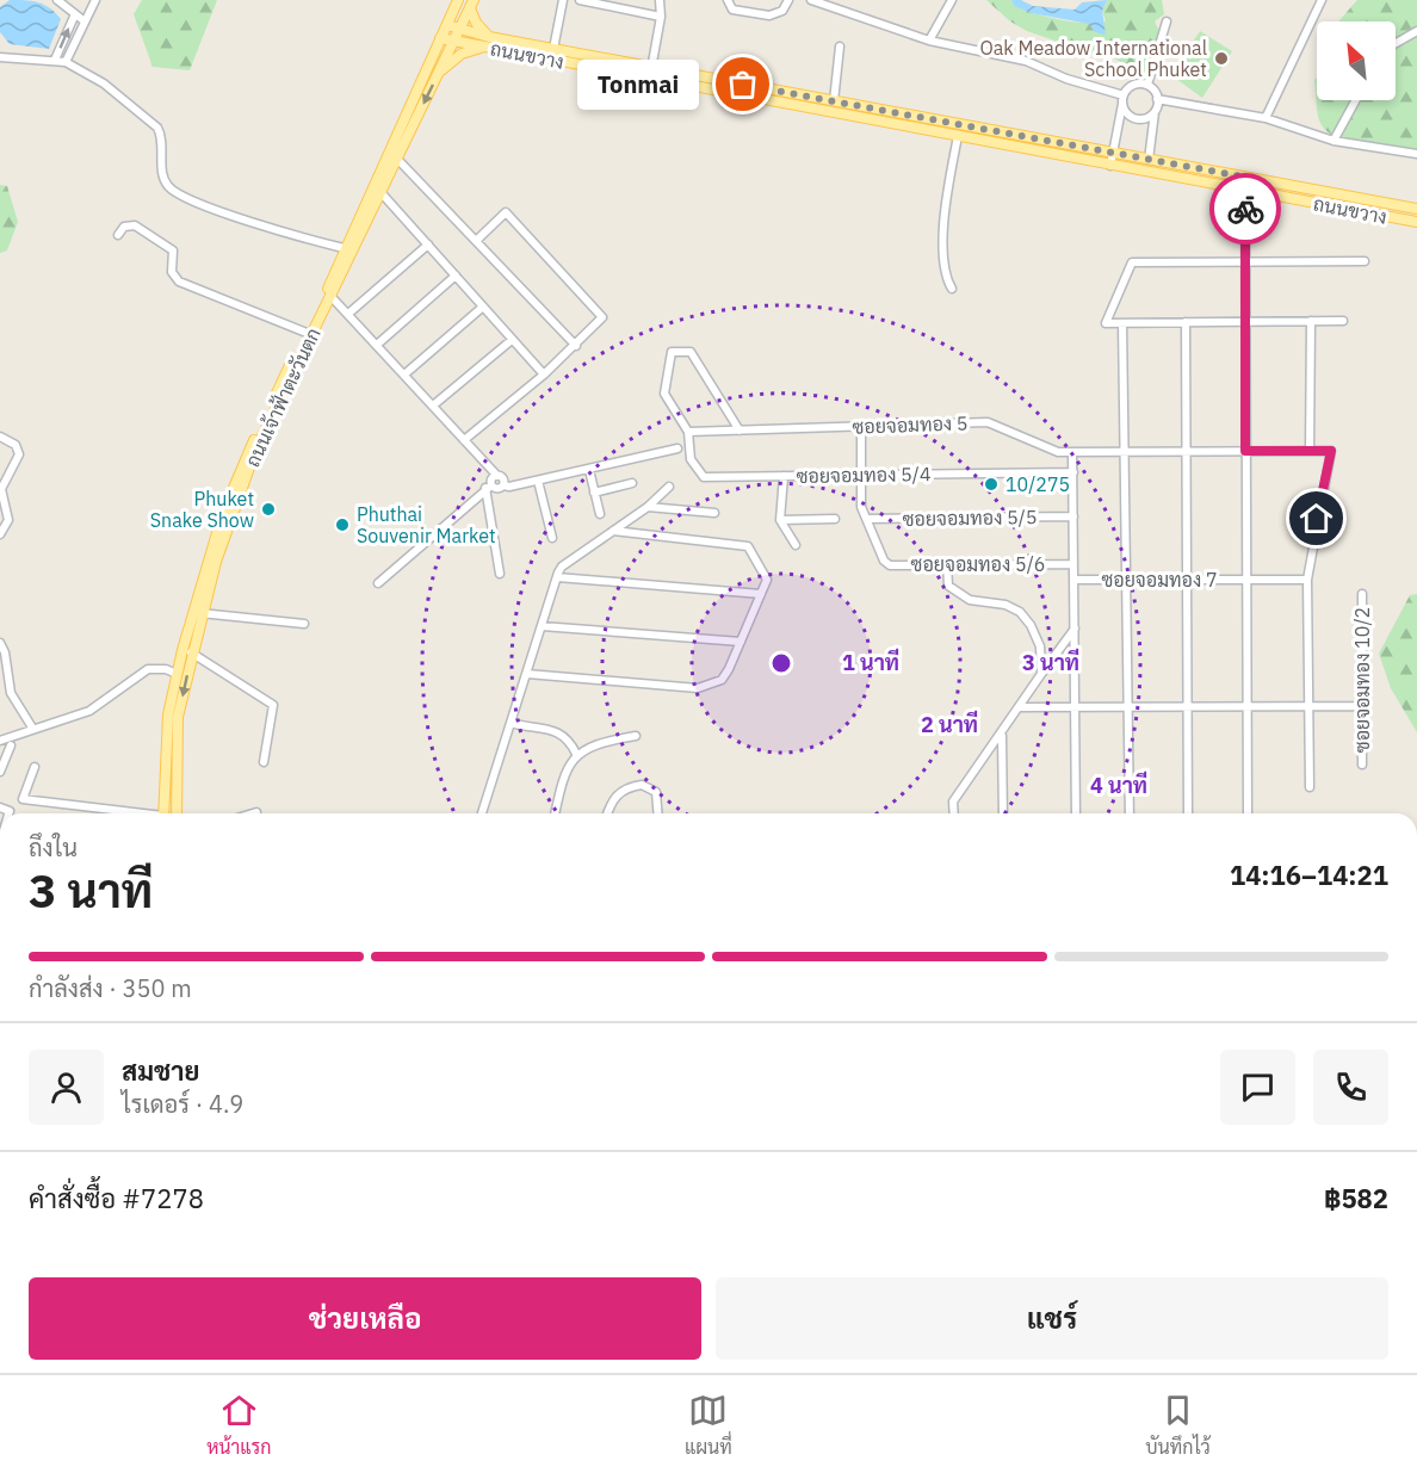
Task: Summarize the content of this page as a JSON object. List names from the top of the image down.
{
  "streets": {
    "main road": ["ถนนขวาง", "ถนนเจ้าฟ้าตะวันตก"],
    "street": [
      "ซอยจอมทอง 5",
      "ซอยจอมทอง 5/4",
      "ซอยจอมทอง 5/5",
      "ซอยจอมทอง 5/6",
      "ซอยจอมทอง 7",
      "ซอยจอมทอง 10/2"
    ]
  },
  "crossings": [
    ["ถนนขวาง", "ถนนเจ้าฟ้าตะวันตก"],
    ["ซอยจอมทอง 5", "ซอยจอมทอง 5/4"],
    ["ซอยจอมทอง 5", "ซอยจอมทอง 7"],
    ["ซอยจอมทอง 5/5", "ซอยจอมทอง 5/6"]
  ],
  "places": [
    "Oak Meadow International School Phuket",
    "Tonmai",
    "10/275",
    "Phuket Snake Show",
    "Phuthai Souvenir Market"
  ],
  "north": "top left",
  "page": {
    "bubble": "Tonmai",
    "heading": ["3 นาที", "ถึงใน", "14:16–14:21"],
    "panel": [
      "สมชาย",
      "ไรเดอร์ · 4.9",
      "คำสั่งซื้อ #7278",
      "฿582"
    ],
    "bar": "กำลังส่ง · 350 m",
    "buttons": ["ช่วยเหลือ", "แชร์"],
    "tabs": ["หน้าแรก", "แผนที่", "บันทึกไว้"]
  },
  "rings": [
    "1 นาที",
    "3 นาที",
    "2 นาที",
    "4 นาที"
  ]
}
